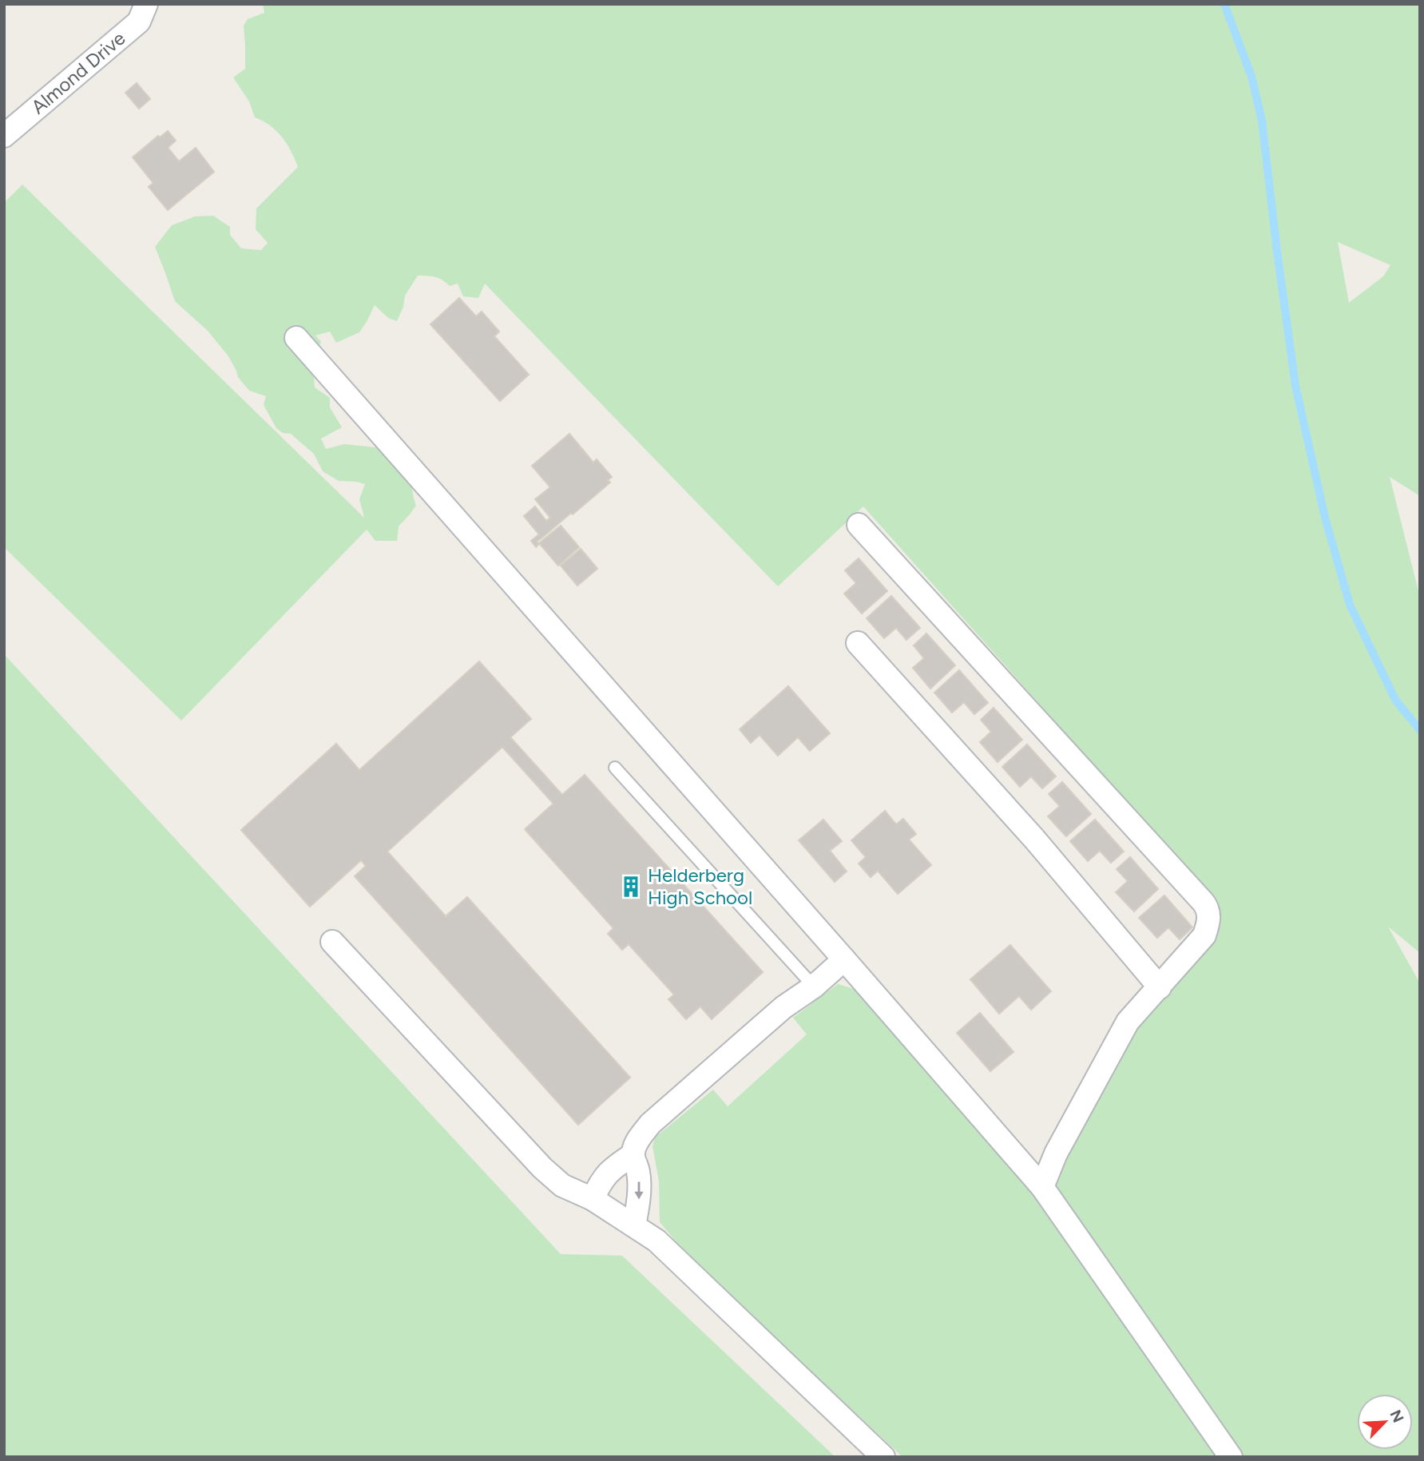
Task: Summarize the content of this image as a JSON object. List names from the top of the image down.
{
  "streets": {
    "street": ["Almond Drive"]
  },
  "places": {
    "building": ["Helderberg High School"]
  },
  "north": "top right"
}
